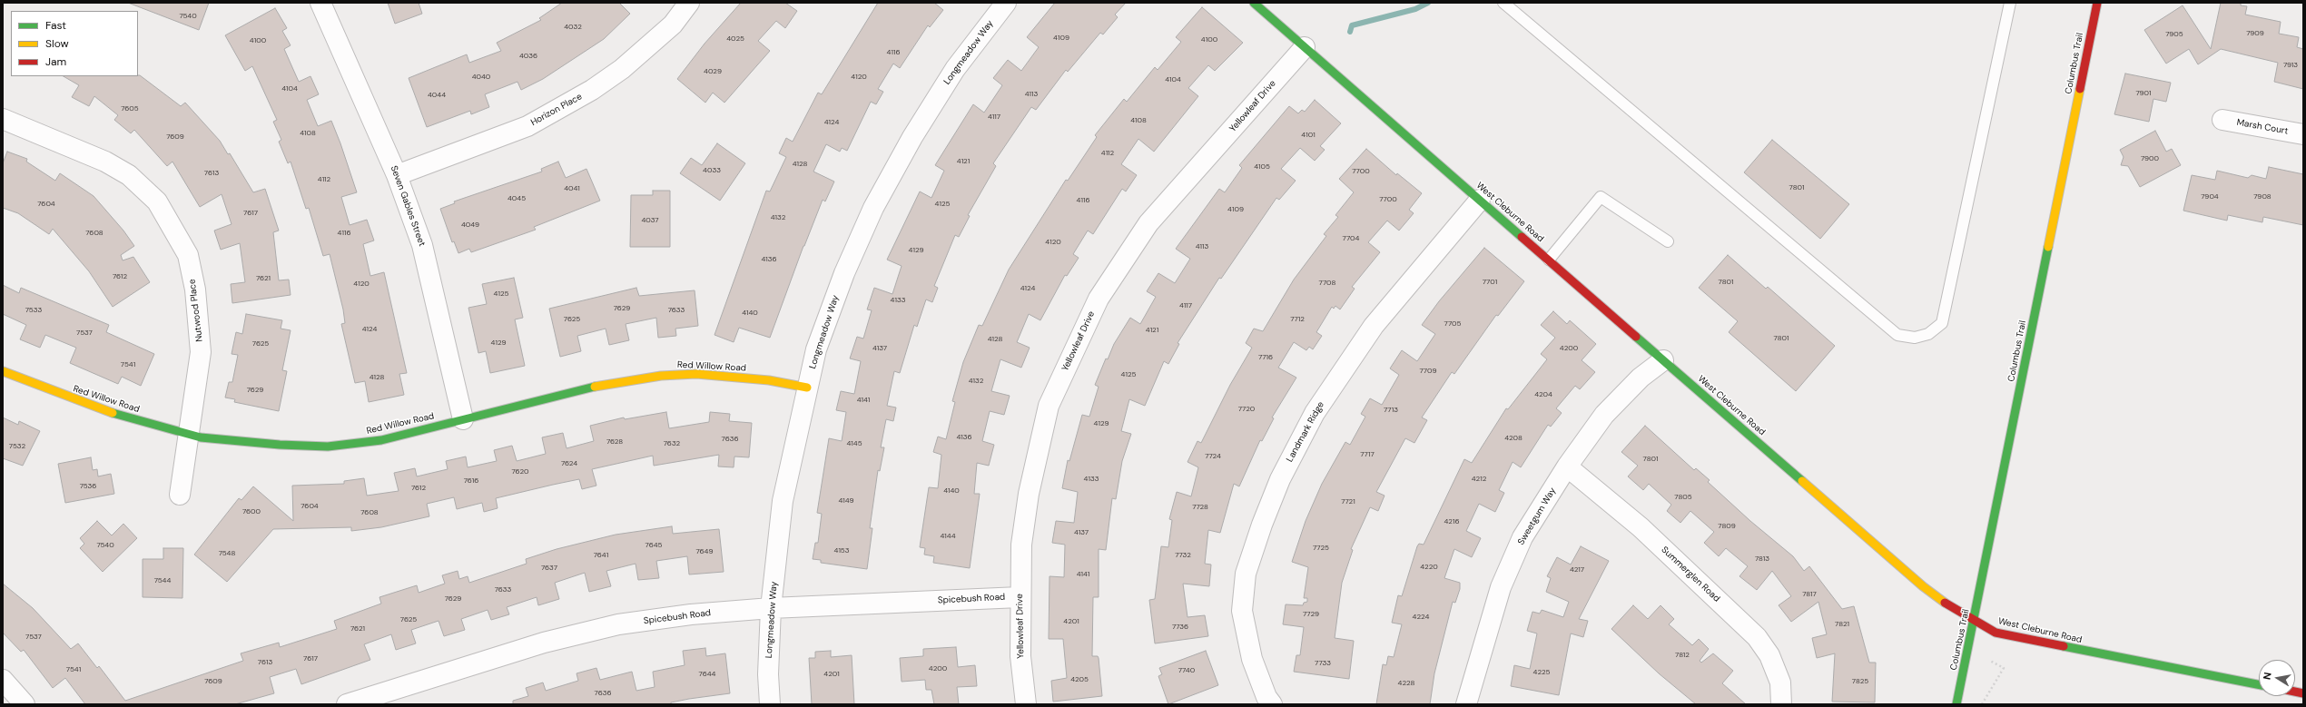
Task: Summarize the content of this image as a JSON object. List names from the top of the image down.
{
  "streets": {
    "street": [
      "Longmeadow Way",
      "Columbus Trail",
      "Yellowleaf Drive",
      "Horizon Place",
      "Marsh Court",
      "Seven Gables Street",
      "West Cleburne Road",
      "Nutwood Place",
      "Red Willow Road",
      "Landmark Ridge",
      "Sweetgum Way",
      "Summerglen Road",
      "Spicebush Road"
    ]
  },
  "crossings": [
    ["Longmeadow Way", "Red Willow Road"],
    ["Longmeadow Way", "Spicebush Road"],
    ["Columbus Trail", "West Cleburne Road"],
    ["Yellowleaf Drive", "West Cleburne Road"],
    ["Yellowleaf Drive", "Spicebush Road"],
    ["Horizon Place", "Seven Gables Street"],
    ["Seven Gables Street", "Red Willow Road"],
    ["West Cleburne Road", "Landmark Ridge"],
    ["West Cleburne Road", "Sweetgum Way"],
    ["Nutwood Place", "Red Willow Road"],
    ["Sweetgum Way", "Summerglen Road"]
  ],
  "house_numbers": [
    "7540",
    "4032",
    "7909",
    "7905",
    "4109",
    "4025",
    "4100",
    "4100",
    "4116",
    "4036",
    "7913",
    "4029",
    "4040",
    "4120",
    "4104",
    "4104",
    "7901",
    "4113",
    "4044",
    "7605",
    "4117",
    "4108",
    "4124",
    "4108",
    "4101",
    "7609",
    "4112",
    "7900",
    "4121",
    "4128",
    "4105",
    "4033",
    "7700",
    "7613",
    "4112",
    "7801",
    "4041",
    "7904",
    "7908",
    "4045",
    "7700",
    "4116",
    "7604",
    "4125",
    "4109",
    "7617",
    "4132",
    "4037",
    "4049",
    "7608",
    "4116",
    "7704",
    "4120",
    "4113",
    "4129",
    "4136",
    "7612",
    "7621",
    "7701",
    "7801",
    "7708",
    "4120",
    "4124",
    "4125",
    "4133",
    "4117",
    "7629",
    "7533",
    "7633",
    "4140",
    "7625",
    "7712",
    "7705",
    "4124",
    "4121",
    "7537",
    "7801",
    "4128",
    "4129",
    "7625",
    "4137",
    "4200",
    "7716",
    "7541",
    "7709",
    "4125",
    "4128",
    "4132",
    "7629",
    "4204",
    "4141",
    "7720",
    "7713",
    "4129",
    "4136",
    "4208",
    "7636",
    "7628",
    "7632",
    "4145",
    "7532",
    "7717",
    "7724",
    "7801",
    "7624",
    "7620",
    "4133",
    "4212",
    "7616",
    "7536",
    "7612",
    "4140",
    "7805",
    "4149",
    "7721",
    "7604",
    "7728",
    "7600",
    "7608",
    "4216",
    "7809",
    "4137",
    "4144",
    "7540",
    "7645",
    "7725",
    "4153",
    "7649",
    "7548",
    "7641",
    "7732",
    "7813",
    "4220",
    "7637",
    "4217",
    "4141",
    "7544",
    "7633",
    "7817",
    "7629",
    "7729",
    "4224",
    "7625",
    "4201",
    "7821",
    "7736",
    "7621",
    "7537",
    "7812",
    "7617",
    "7613",
    "7733",
    "4200",
    "7541",
    "7740",
    "4225",
    "7644",
    "4201",
    "4205",
    "7609",
    "7825",
    "4228",
    "7636"
  ],
  "legend": ["Fast", "Slow", "Jam"],
  "north": "left"
}
